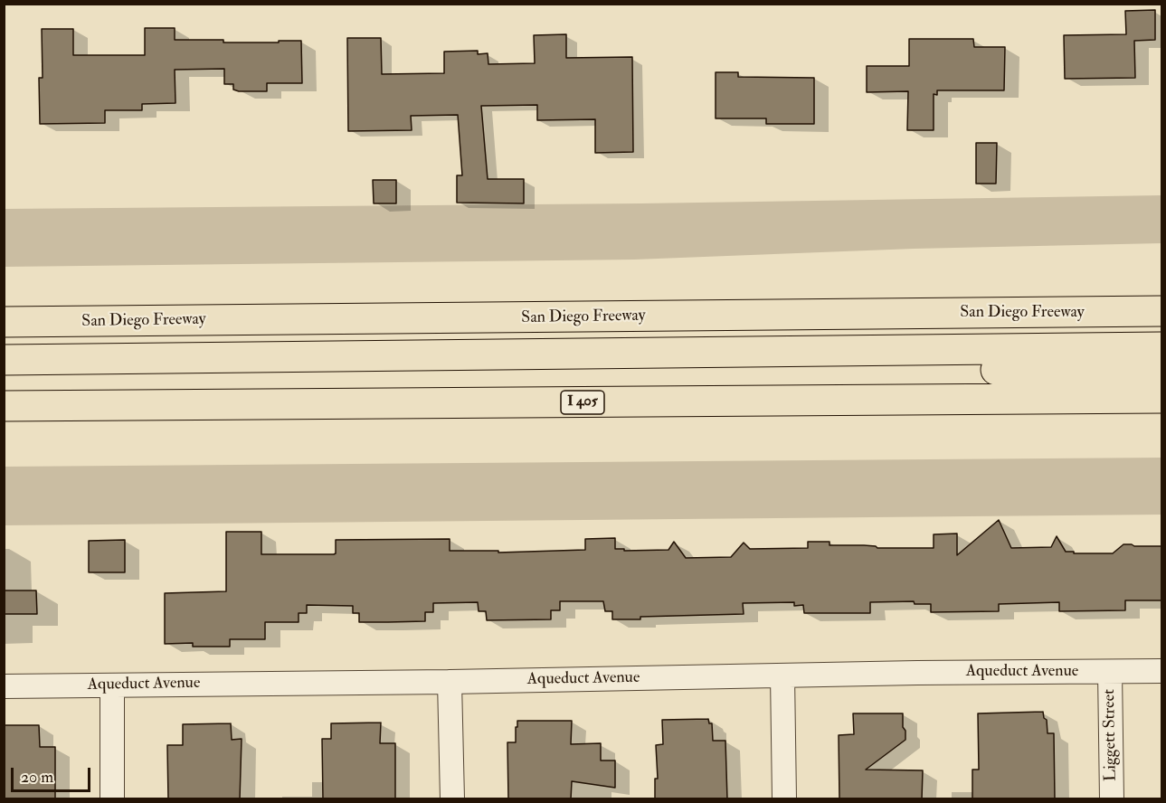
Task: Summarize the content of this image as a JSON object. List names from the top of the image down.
{
  "streets": {
    "highway": ["San Diego Freeway", "I 405"],
    "street": ["Aqueduct Avenue", "Liggett Street"]
  },
  "crossings": [
    ["Aqueduct Avenue", "Liggett Street"]
  ],
  "scale_bar": "20 m"
}
